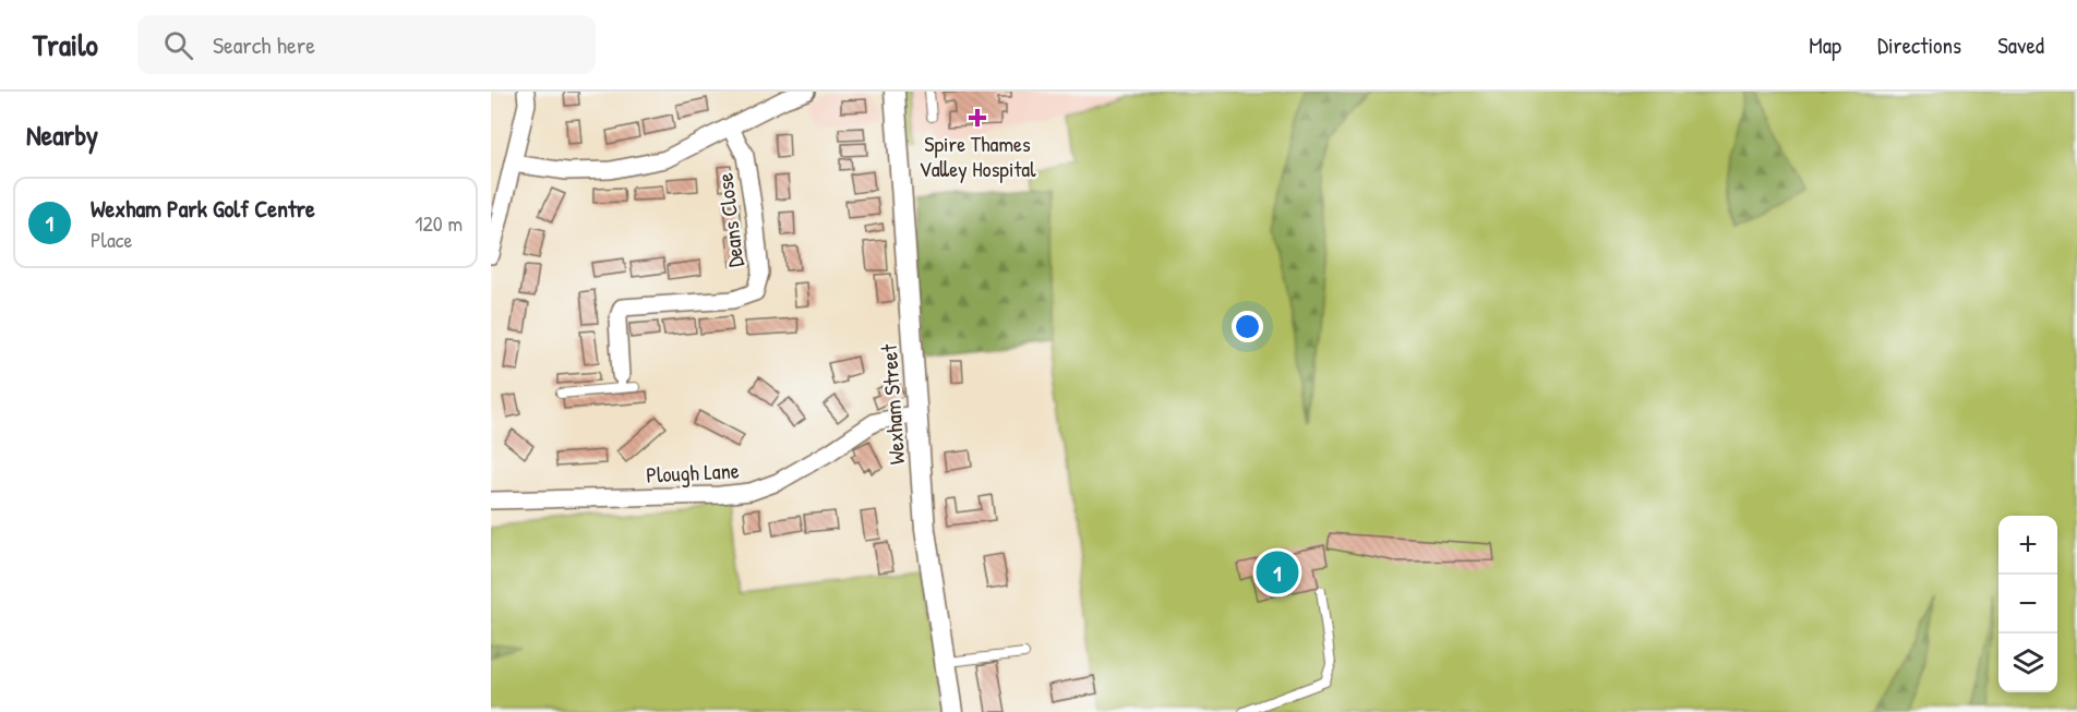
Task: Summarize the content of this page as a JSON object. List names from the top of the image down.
{
  "streets": {
    "street": ["Deans Close", "Wexham Street", "Plough Lane"]
  },
  "crossings": [
    ["Wexham Street", "Plough Lane"]
  ],
  "places": {
    "health": ["Spire Thames Valley Hospital"]
  },
  "page": {
    "header": "Trailo",
    "search": "Search here",
    "nav": ["Map", "Directions", "Saved"],
    "heading": "Nearby",
    "list": [
      {
        "mark": "1",
        "name": "Wexham Park Golf Centre",
        "note": "Place",
        "value": "120 m"
      }
    ],
    "map_buttons": ["+", "−"],
    "pins": "1"
  }
}
